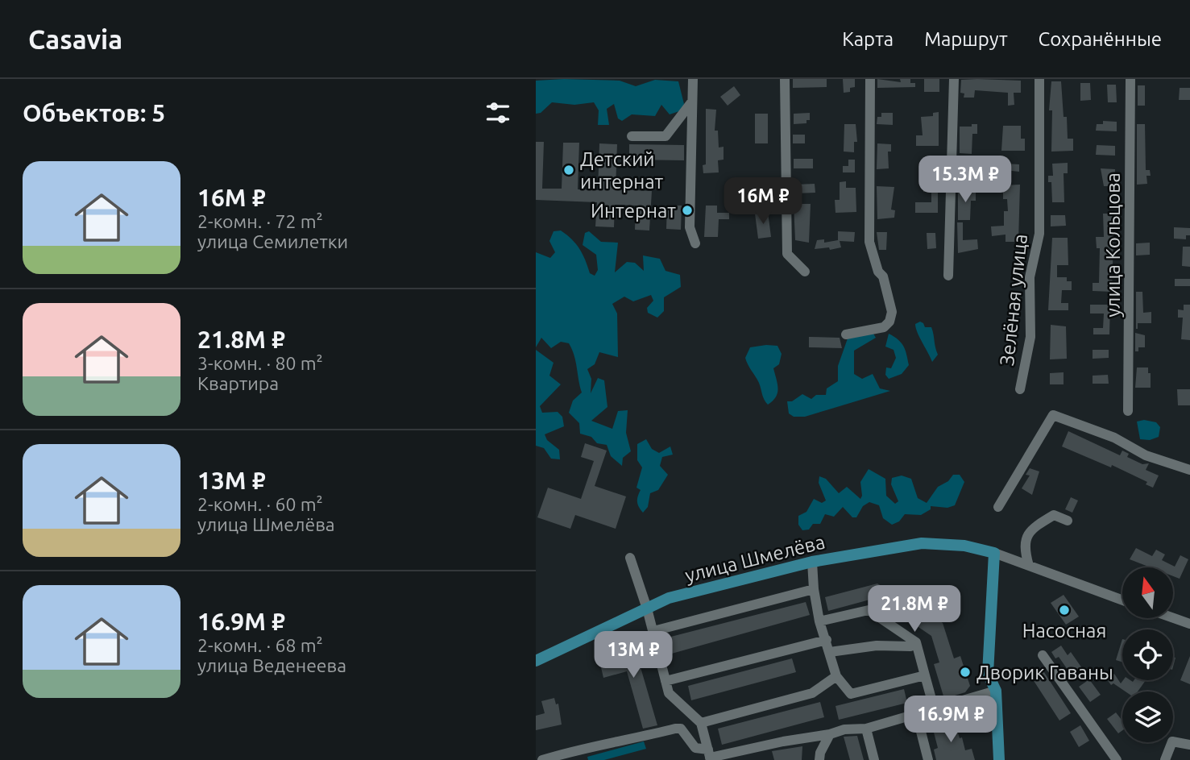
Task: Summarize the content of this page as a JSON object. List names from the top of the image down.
{
  "streets": {
    "main road": ["улица Шмелёва"],
    "street": ["улица Кольцова", "Зелёная улица"]
  },
  "places": [
    "Детский интернат",
    "Интернат",
    "Насосная",
    "Дворик Гаваны"
  ],
  "north": "top",
  "page": {
    "header": "Casavia",
    "nav": ["Карта", "Маршрут", "Сохранённые"],
    "heading": "Объектов: 5",
    "list": [
      {
        "name": "16M ₽",
        "note": "2-комн. · 72 m² · улица Семилетки"
      },
      {
        "name": "21.8M ₽",
        "note": "3-комн. · 80 m² · Квартира"
      },
      {
        "name": "13M ₽",
        "note": "2-комн. · 60 m² · улица Шмелёва"
      },
      {
        "name": "16.9M ₽",
        "note": "2-комн. · 68 m² · улица Веденеева"
      }
    ],
    "price": [
      "15.3M ₽",
      "16M ₽",
      "21.8M ₽",
      "13M ₽",
      "16.9M ₽"
    ]
  }
}
